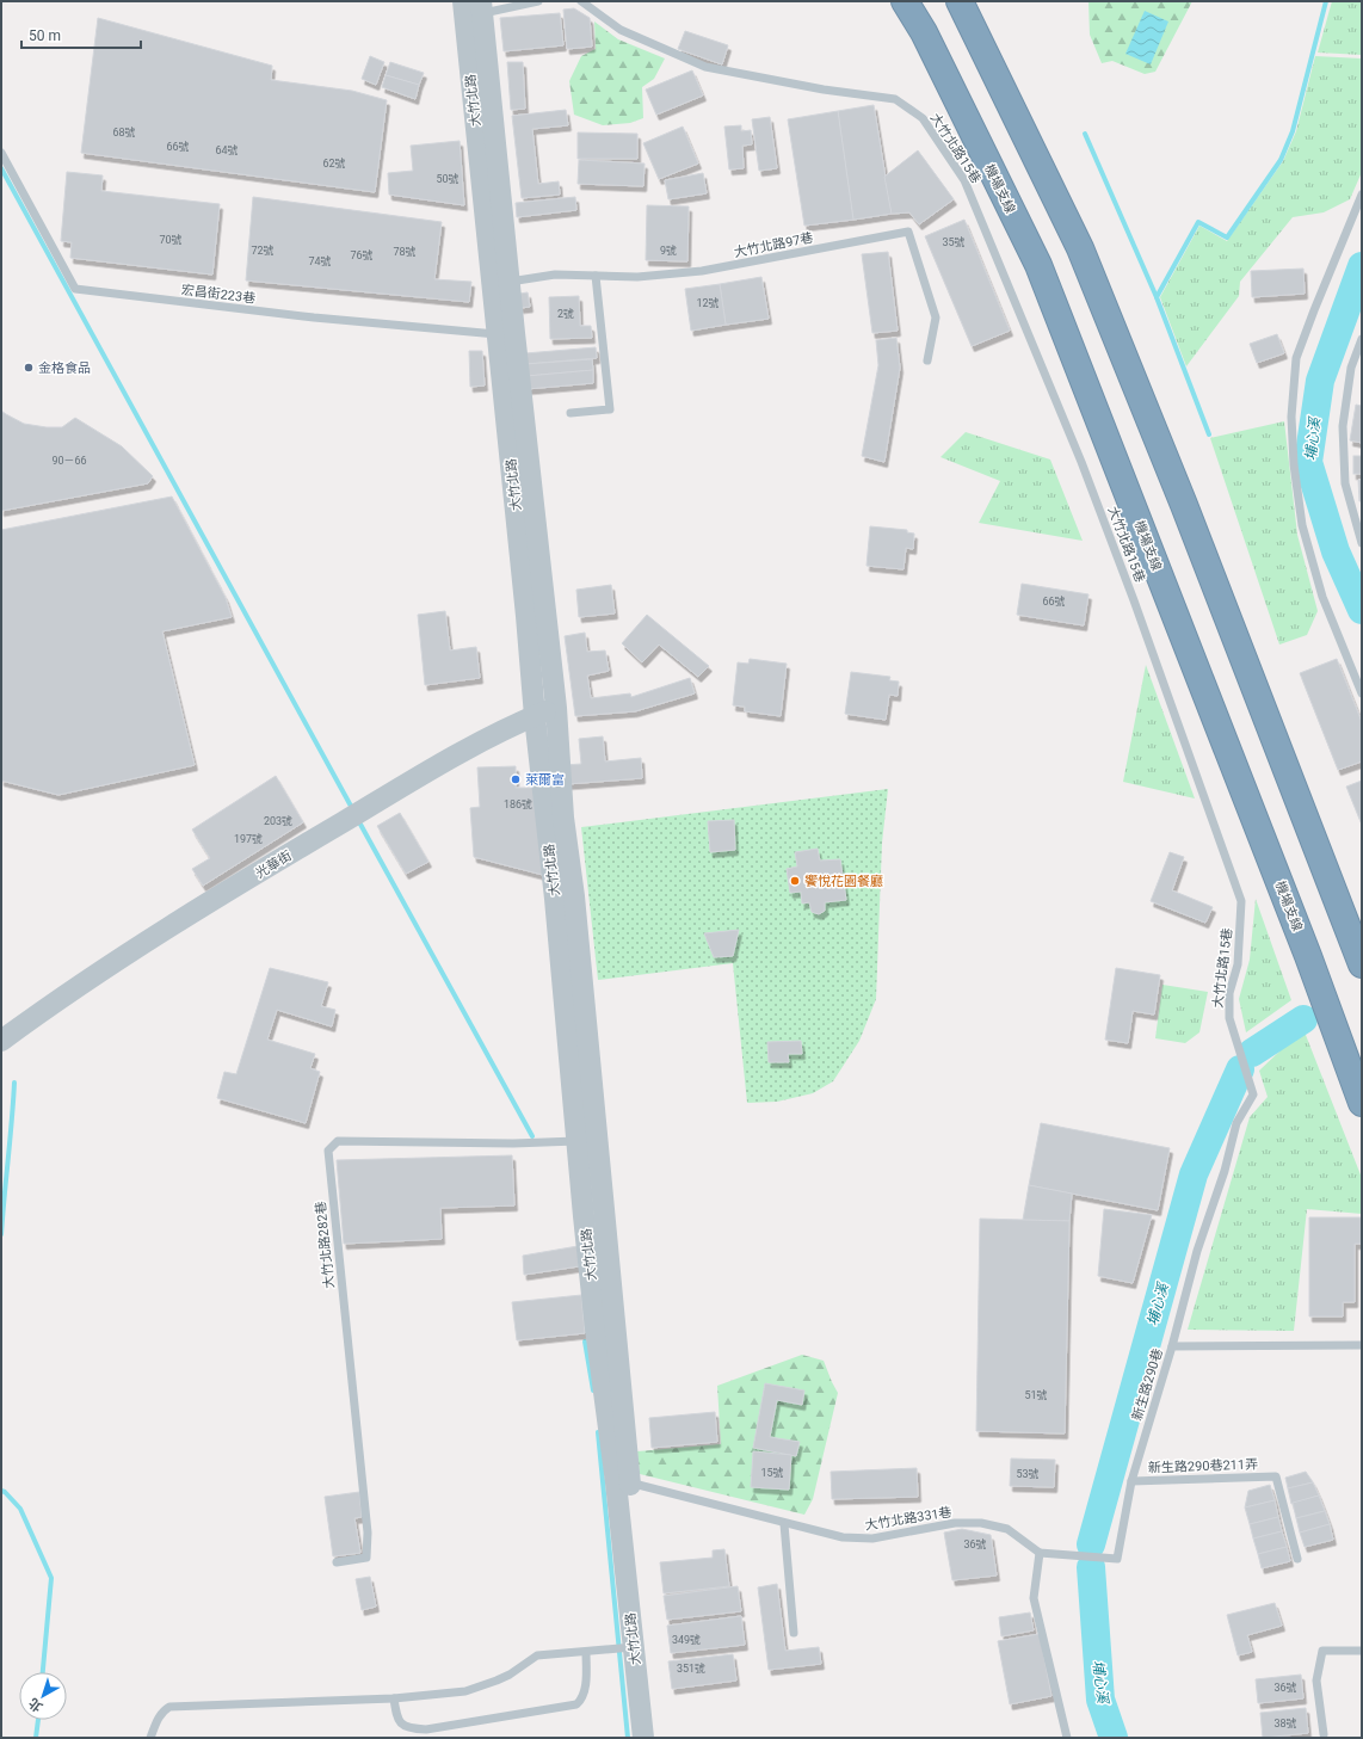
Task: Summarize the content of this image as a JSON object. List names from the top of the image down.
{
  "streets": {
    "highway": ["機場支線"],
    "street": ["大竹北路", "光華街"],
    "lane": [
      "大竹北路15巷",
      "大竹北路97巷",
      "宏昌街223巷",
      "大竹北路282巷",
      "新生路290巷",
      "新生路290巷211弄",
      "大竹北路331巷"
    ]
  },
  "crossings": [
    ["大竹北路", "大竹北路97巷"],
    ["大竹北路", "宏昌街223巷"],
    ["大竹北路", "光華街"],
    ["大竹北路", "大竹北路282巷"],
    ["大竹北路", "大竹北路331巷"],
    ["大竹北路15巷", "新生路290巷"],
    ["新生路290巷", "新生路290巷211弄"],
    ["新生路290巷", "大竹北路331巷"]
  ],
  "water": ["埔心溪"],
  "places": ["金格食品", "萊爾富", "饗悅花園餐廳"],
  "house_numbers": [
    "68號",
    "66號",
    "64號",
    "62號",
    "50號",
    "70號",
    "35號",
    "72號",
    "9號",
    "78號",
    "76號",
    "74號",
    "12號",
    "2號",
    "90－66",
    "66號",
    "186號",
    "203號",
    "197號",
    "51號",
    "15號",
    "53號",
    "36號",
    "349號",
    "351號",
    "36號",
    "38號"
  ],
  "scale_bar": "50 m",
  "north": "bottom left"
}
